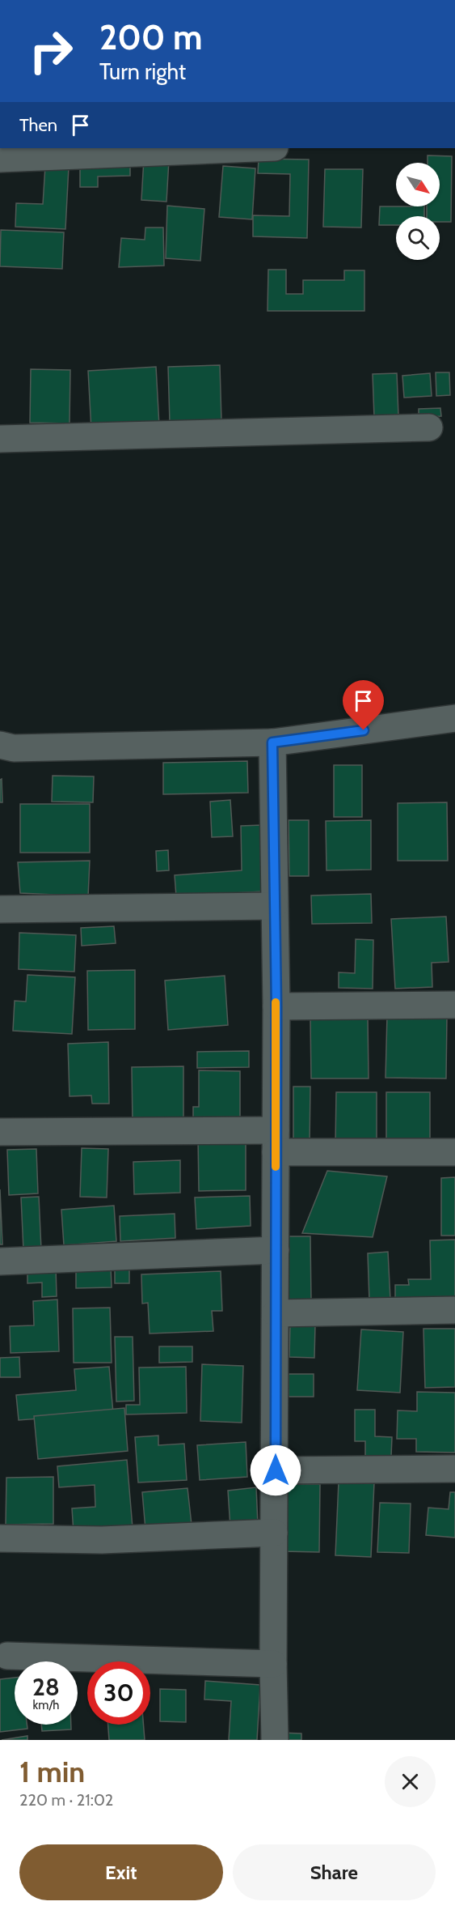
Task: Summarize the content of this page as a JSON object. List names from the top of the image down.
{
  "north": "bottom right",
  "page": {
    "turn": ["200 m", "Turn right"],
    "then": "Then",
    "speed": "28 km/h",
    "limit": "30",
    "heading": ["1 min", "220 m · 21:02"],
    "buttons": ["Exit", "Share"]
  }
}
